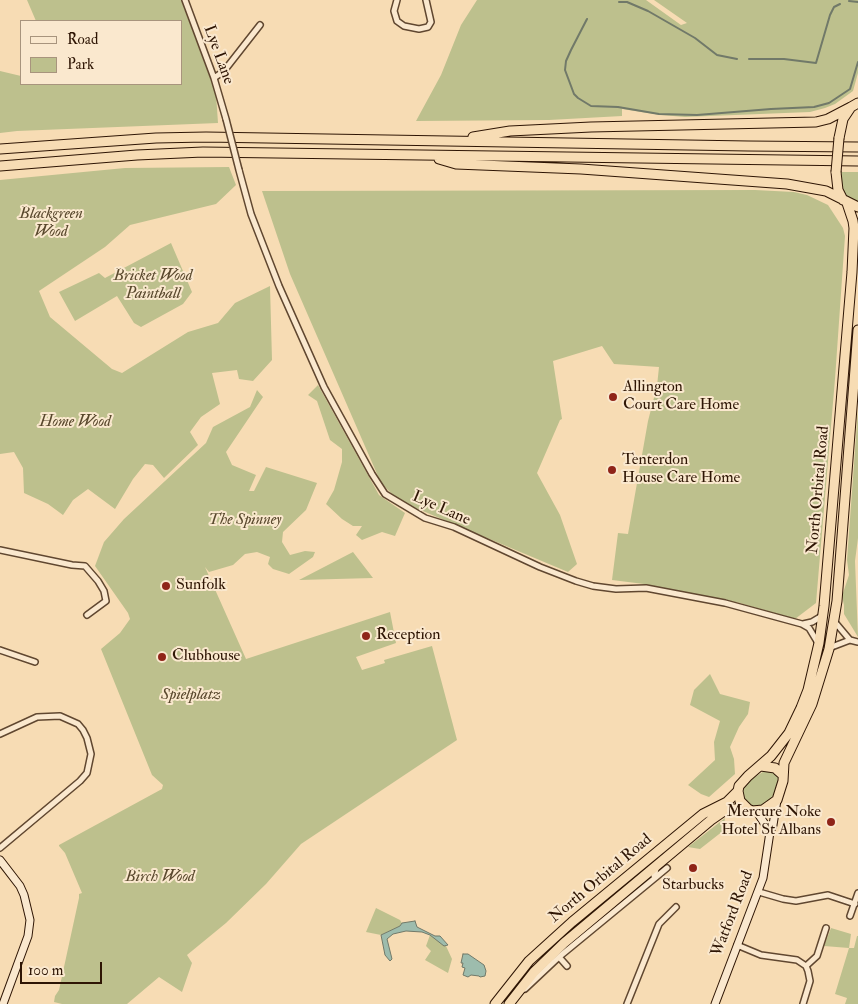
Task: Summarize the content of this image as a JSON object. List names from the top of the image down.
{
  "streets": {
    "highway": ["North Orbital Road"],
    "main road": ["Watford Road"],
    "street": ["Lye Lane"]
  },
  "crossings": [
    ["North Orbital Road", "Watford Road"]
  ],
  "parks": [
    "Blackgreen Wood",
    "Bricket Wood Paintball",
    "Home Wood",
    "The Spinney",
    "Spielplatz",
    "Birch Wood"
  ],
  "places": [
    "Allington Court Care Home",
    "Tenterdon House Care Home",
    "Sunfolk",
    "Reception",
    "Clubhouse",
    "Mercure Noke Hotel St Albans",
    "Starbucks"
  ],
  "legend": ["Road", "Park"],
  "scale_bar": "100 m"
}
